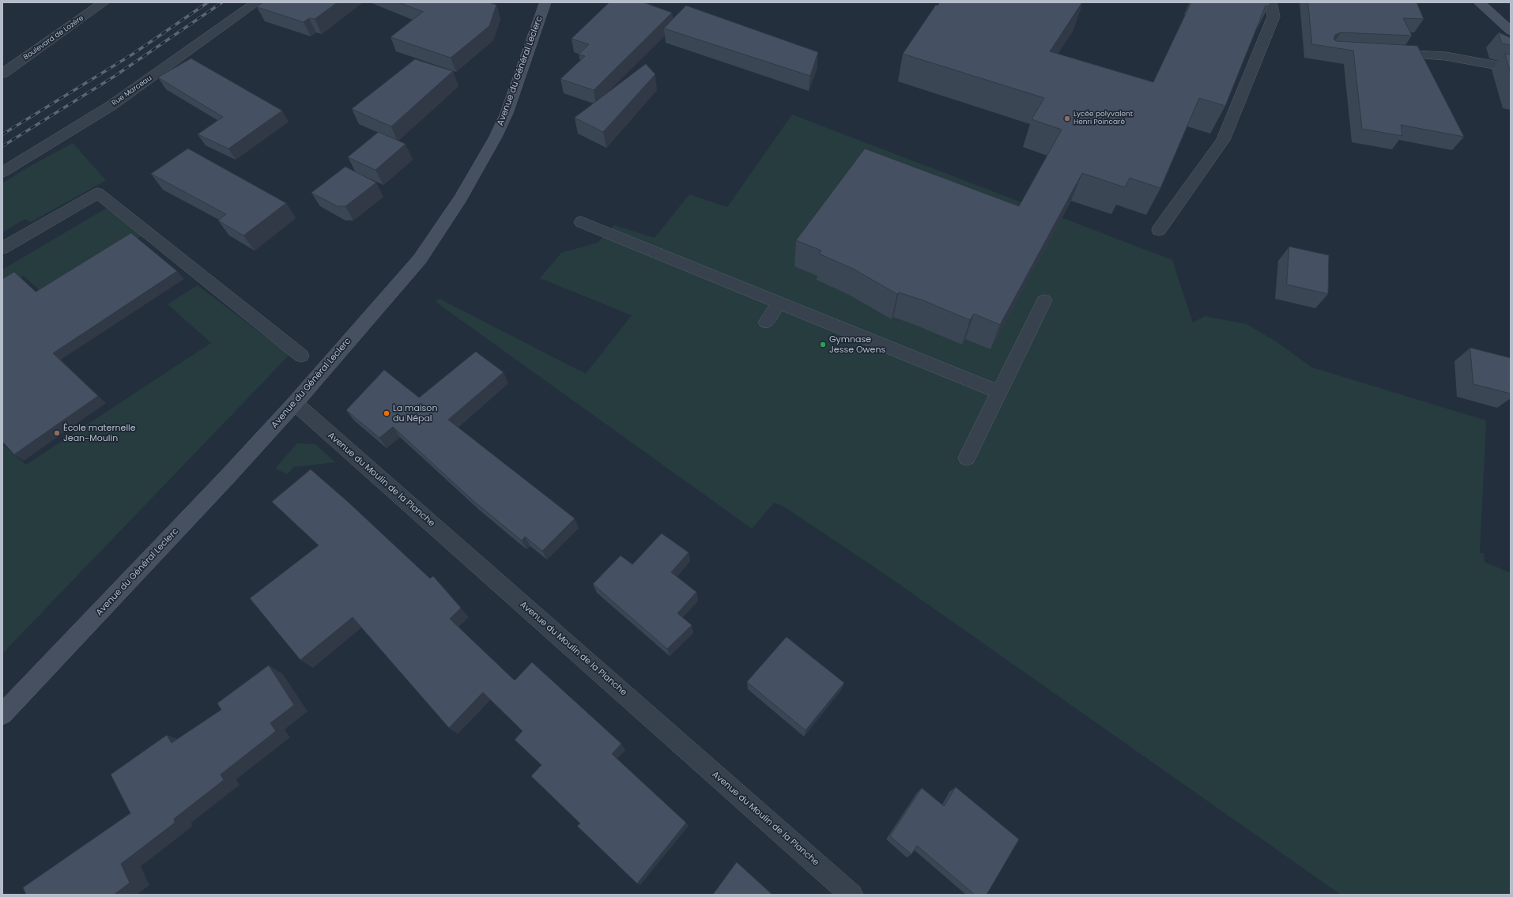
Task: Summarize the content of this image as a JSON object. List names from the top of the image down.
{
  "streets": {
    "main road": ["Avenue du Général Leclerc"],
    "street": ["Boulevard de Lozère", "Rue Marceau", "Avenue du Moulin de la Planche"]
  },
  "crossings": [
    ["Avenue du Général Leclerc", "Avenue du Moulin de la Planche"]
  ],
  "places": [
    "Lycée polyvalent Henri Poincaré",
    "Gymnase Jesse Owens",
    "La maison du Népal",
    "École maternelle Jean-Moulin"
  ]
}
